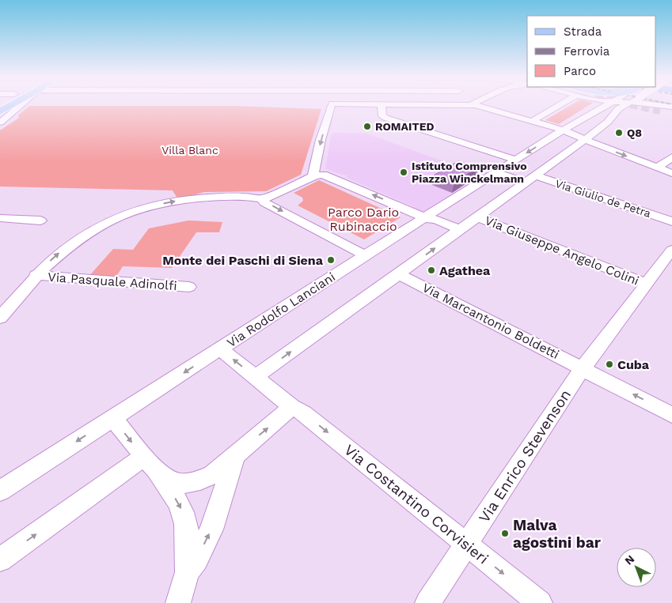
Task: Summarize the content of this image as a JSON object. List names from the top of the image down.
{
  "streets": {
    "street": [
      "Via Giulio de Petra",
      "Via Giuseppe Angelo Colini",
      "Via Pasquale Adinolfi",
      "Via Rodolfo Lanciani",
      "Via Marcantonio Boldetti",
      "Via Enrico Stevenson",
      "Via Costantino Corvisieri"
    ]
  },
  "crossings": [
    ["Via Giuseppe Angelo Colini", "Via Enrico Stevenson"],
    ["Via Rodolfo Lanciani", "Via Costantino Corvisieri"],
    ["Via Marcantonio Boldetti", "Via Enrico Stevenson"],
    ["Via Enrico Stevenson", "Via Costantino Corvisieri"]
  ],
  "parks": ["Villa Blanc", "Parco Dario Rubinaccio"],
  "places": [
    "ROMAITED",
    "Q8",
    "Istituto Comprensivo Piazza Winckelmann",
    "Monte dei Paschi di Siena",
    "Agathea",
    "Cuba",
    "Malva agostini bar"
  ],
  "legend": ["Strada", "Ferrovia", "Parco"],
  "north": "top left"
}
